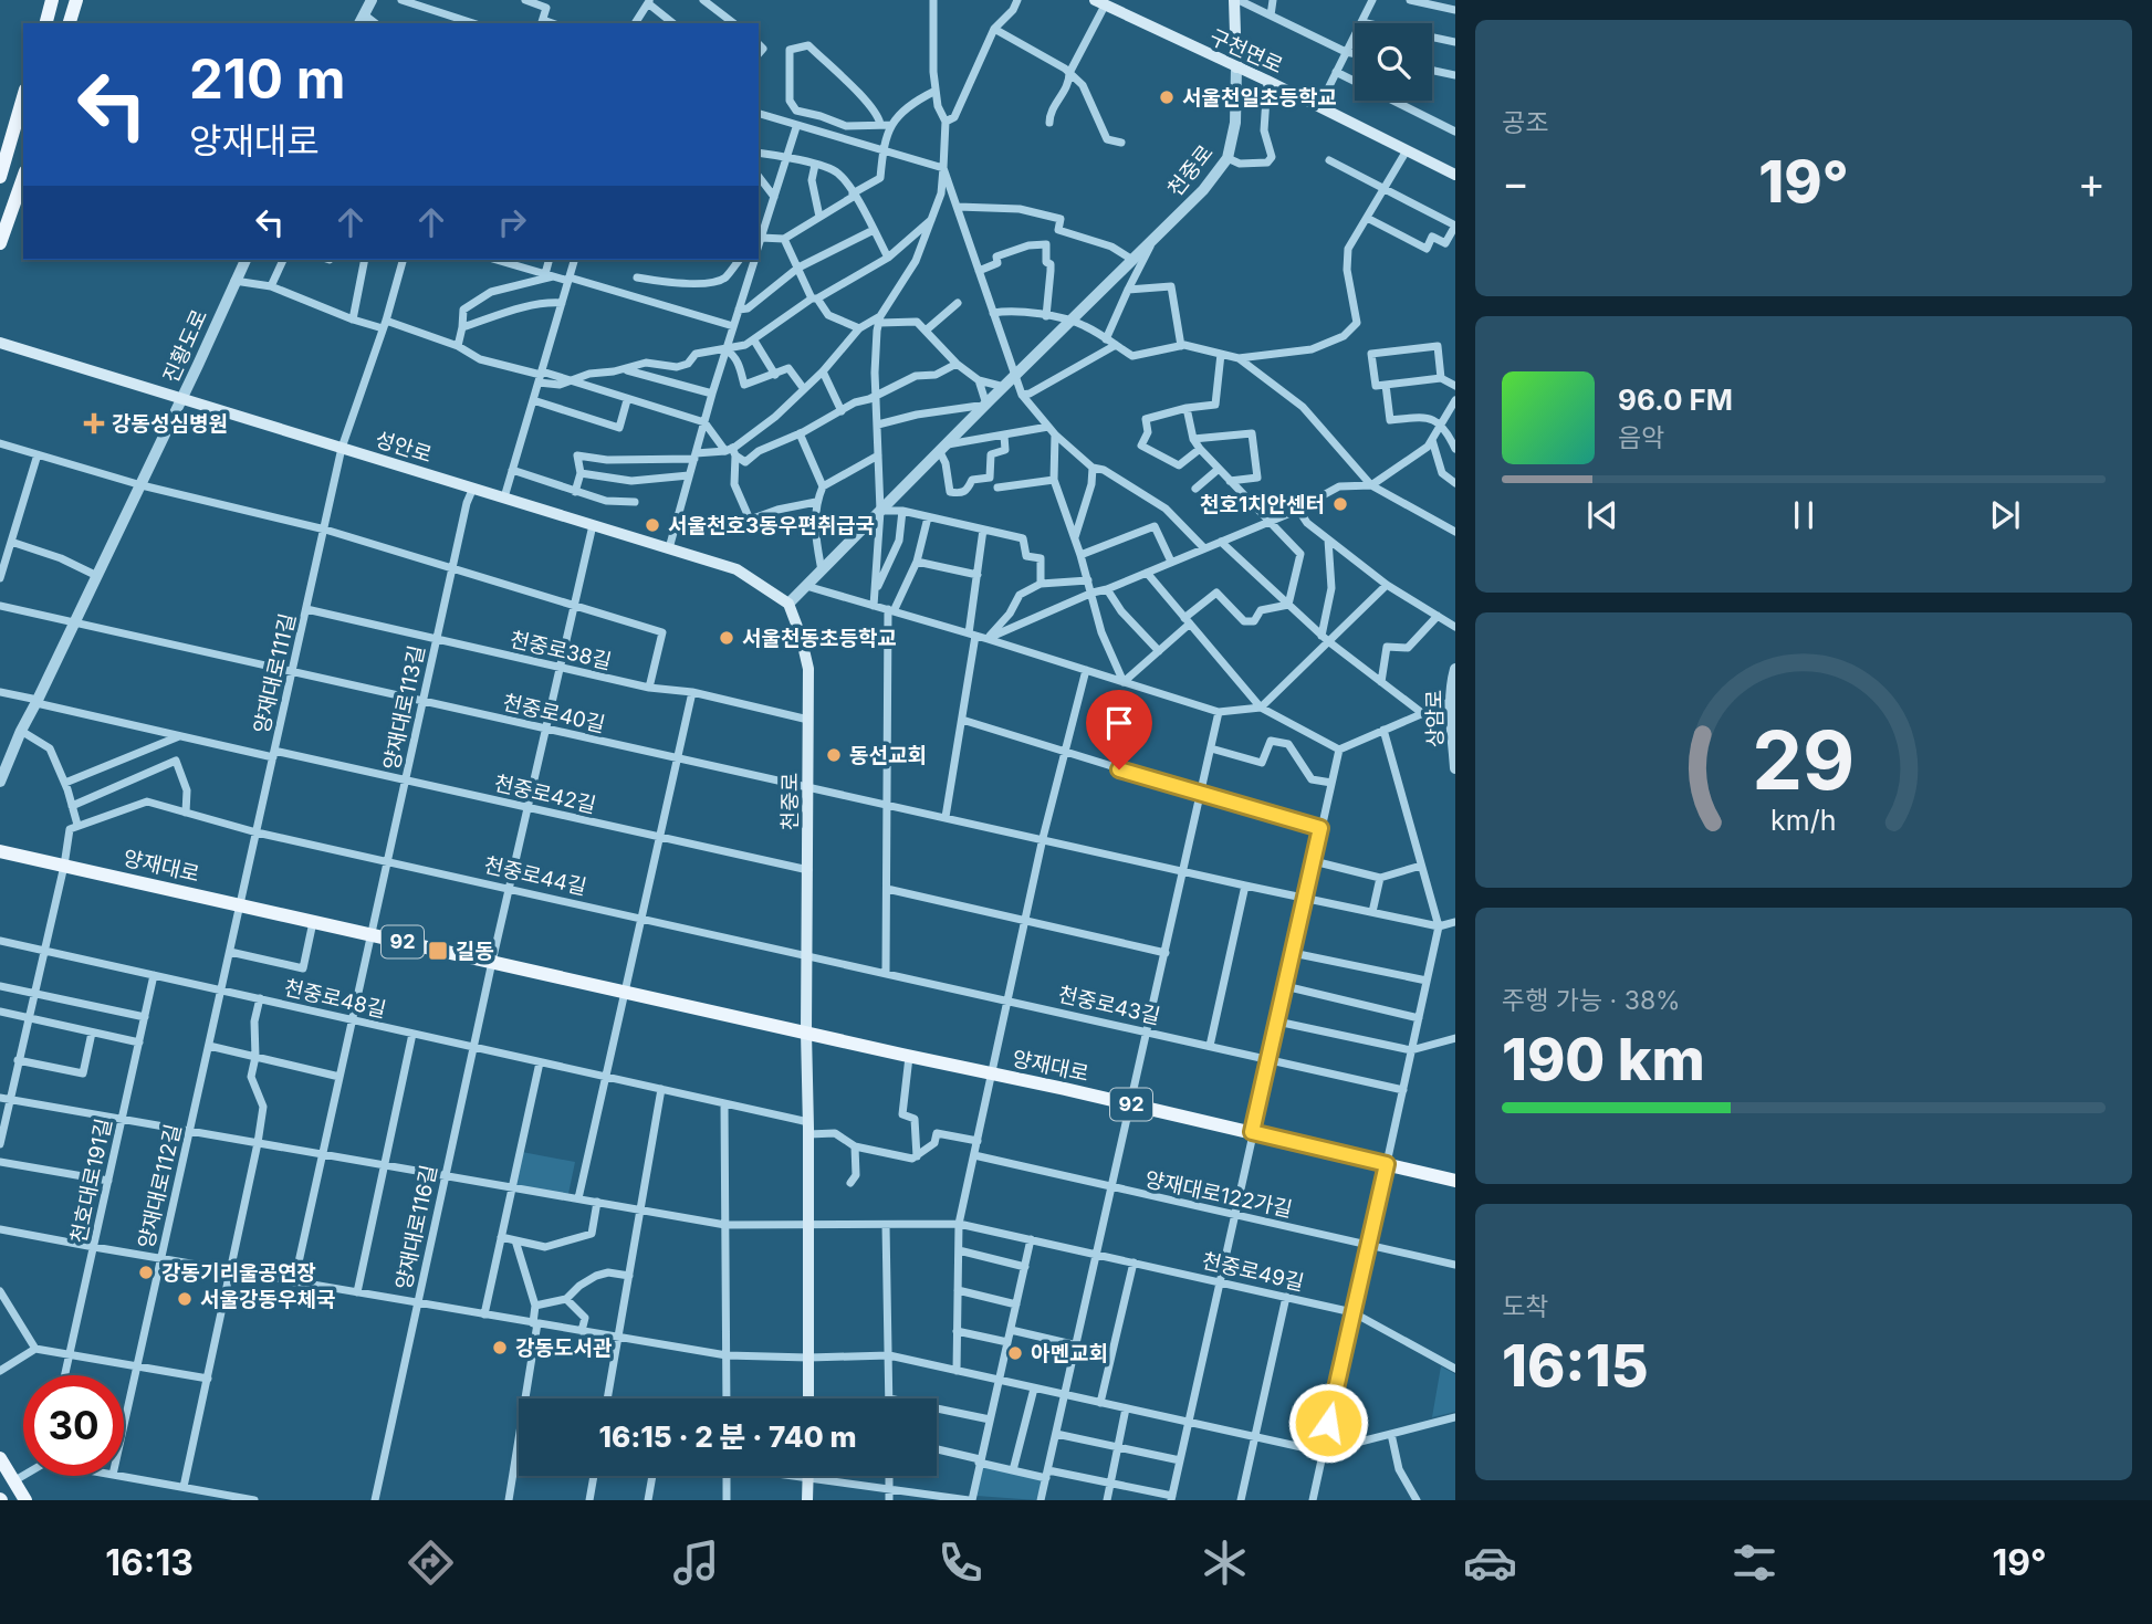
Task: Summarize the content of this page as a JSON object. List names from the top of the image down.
{
  "streets": {
    "main road": [
      "구천면로",
      "천중로",
      "성안로",
      "양재대로",
      "92"
    ],
    "street": [
      "진황도로",
      "천중로38길",
      "양재대로111길",
      "양재대로113길",
      "천중로40길",
      "상암로",
      "천중로42길",
      "천중로44길",
      "천중로48길",
      "천중로43길",
      "천호대로191길",
      "양재대로112길",
      "양재대로122가길",
      "양재대로116길",
      "천중로49길"
    ]
  },
  "crossings": [
    ["구천면로", "천중로"],
    ["천중로", "성안로"],
    ["천중로", "천중로38길"],
    ["천중로", "천중로40길"],
    ["천중로", "천중로42길"],
    ["천중로", "양재대로"],
    ["천중로", "천중로44길"],
    ["천중로", "천중로48길"],
    ["천중로", "천중로43길"],
    ["천중로", "천중로49길"],
    ["진황도로", "성안로"],
    ["진황도로", "천중로40길"],
    ["진황도로", "천중로42길"],
    ["성안로", "양재대로111길"],
    ["성안로", "양재대로113길"],
    ["성안로", "양재대로116길"],
    ["천중로38길", "양재대로111길"],
    ["천중로38길", "양재대로113길"],
    ["천중로38길", "양재대로116길"],
    ["양재대로111길", "천중로40길"],
    ["양재대로111길", "천중로42길"],
    ["양재대로111길", "양재대로"],
    ["양재대로111길", "천중로44길"],
    ["양재대로111길", "양재대로112길"],
    ["양재대로113길", "천중로40길"],
    ["양재대로113길", "천중로42길"],
    ["양재대로113길", "양재대로"],
    ["양재대로113길", "천중로44길"],
    ["양재대로113길", "천중로48길"],
    ["양재대로113길", "천중로49길"],
    ["천중로40길", "양재대로116길"],
    ["천중로42길", "양재대로116길"],
    ["양재대로", "양재대로112길"],
    ["양재대로", "양재대로116길"],
    ["천중로44길", "천중로43길"],
    ["천중로44길", "양재대로116길"],
    ["천중로48길", "천호대로191길"],
    ["천중로48길", "양재대로112길"],
    ["천중로48길", "양재대로116길"],
    ["천호대로191길", "천중로49길"],
    ["양재대로112길", "천중로49길"],
    ["양재대로116길", "천중로49길"]
  ],
  "places": {
    "other": [
      "서울천일초등학교",
      "천호1치안센터",
      "서울천호3동우편취급국",
      "서울천동초등학교",
      "동선교회",
      "강동기리울공연장",
      "서울강동우체국",
      "강동도서관",
      "아멘교회"
    ],
    "health": ["강동성심병원"],
    "transit": ["길동"]
  },
  "page": {
    "tile": [
      "공조",
      ["주행 가능 · 38%", "190 km"],
      ["도착", "16:15"]
    ],
    "turn": ["210 m", "양재대로"],
    "heat": ["−", "19°", "+"],
    "song": ["96.0 FM", "음악"],
    "limit": "30",
    "trip": "16:15 · 2 분 · 740 m",
    "tabs": ["16:13", "19°"],
    "gauge": ["29", "km/h"]
  }
}
